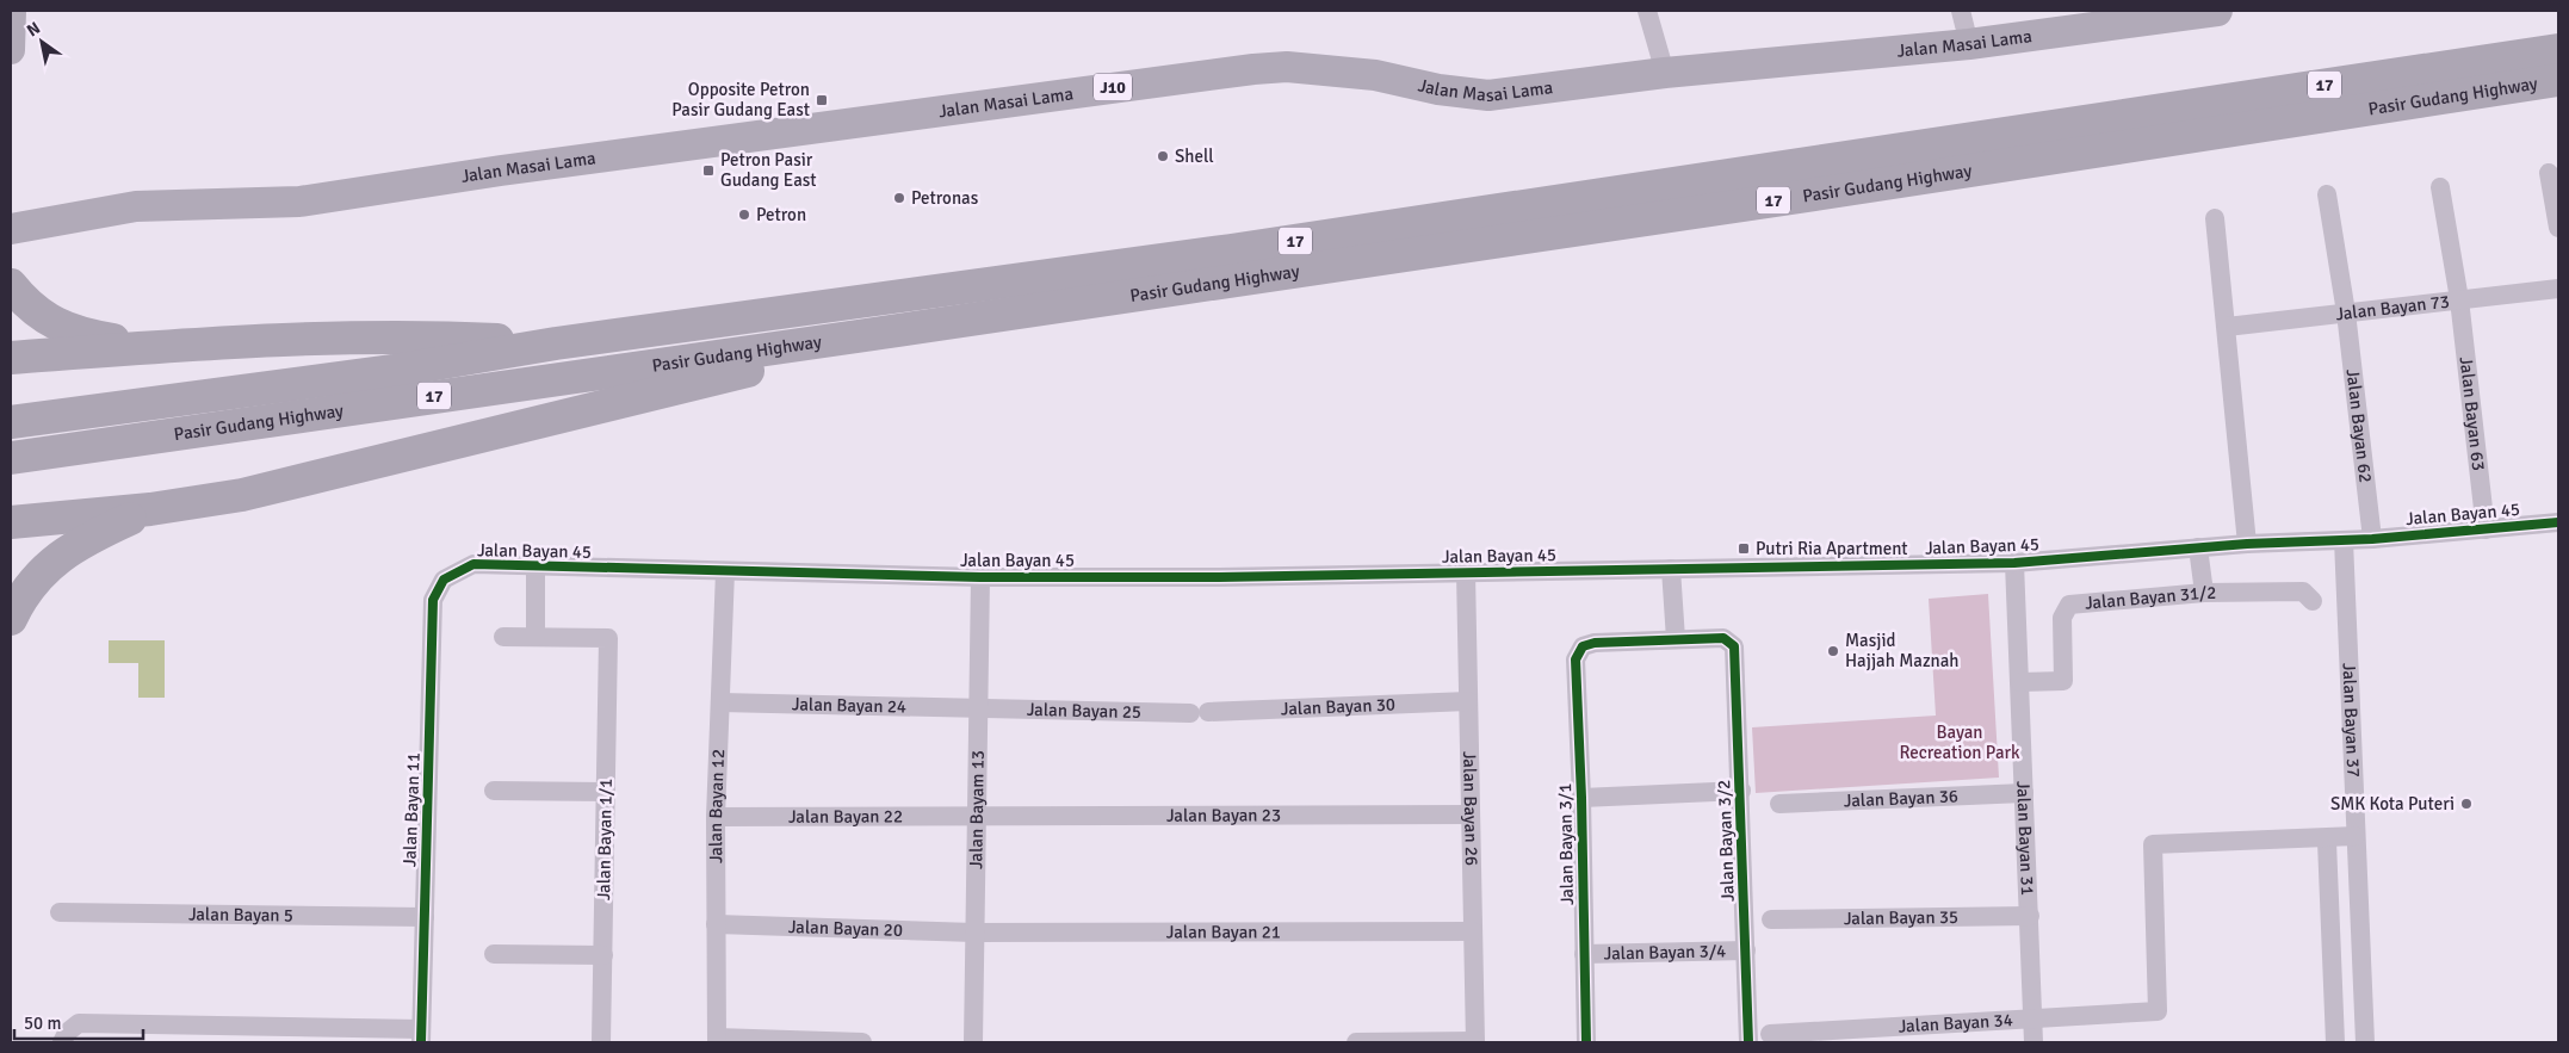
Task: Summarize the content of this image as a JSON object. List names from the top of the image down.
{
  "streets": {
    "highway": ["17", "Pasir Gudang Highway"],
    "main road": ["Jalan Masai Lama", "J10"],
    "street": [
      "Jalan Bayan 73",
      "Jalan Bayan 63",
      "Jalan Bayan 62",
      "Jalan Bayan 45",
      "Jalan Bayan 31/2",
      "Jalan Bayan 24",
      "Jalan Bayan 30",
      "Jalan Bayan 25",
      "Jalan Bayan 37",
      "Jalan Bayan 36",
      "Jalan Bayan 12",
      "Jalan Bayan 26",
      "Jalan Bayan 11",
      "Jalan Bayam 13",
      "Jalan Bayan 23",
      "Jalan Bayan 22",
      "Jalan Bayan 31",
      "Jalan Bayan 1/1",
      "Jalan Bayan 3/2",
      "Jalan Bayan 3/1",
      "Jalan Bayan 5",
      "Jalan Bayan 35",
      "Jalan Bayan 20",
      "Jalan Bayan 21",
      "Jalan Bayan 3/4",
      "Jalan Bayan 34"
    ]
  },
  "crossings": [
    ["Jalan Bayan 73", "Jalan Bayan 63"],
    ["Jalan Bayan 73", "Jalan Bayan 62"],
    ["Jalan Bayan 63", "Jalan Bayan 45"],
    ["Jalan Bayan 62", "Jalan Bayan 45"],
    ["Jalan Bayan 45", "Jalan Bayan 37"],
    ["Jalan Bayan 45", "Jalan Bayan 12"],
    ["Jalan Bayan 45", "Jalan Bayan 26"],
    ["Jalan Bayan 45", "Jalan Bayan 11"],
    ["Jalan Bayan 45", "Jalan Bayam 13"],
    ["Jalan Bayan 45", "Jalan Bayan 31"],
    ["Jalan Bayan 31/2", "Jalan Bayan 31"],
    ["Jalan Bayan 24", "Jalan Bayan 25"],
    ["Jalan Bayan 24", "Jalan Bayan 12"],
    ["Jalan Bayan 24", "Jalan Bayam 13"],
    ["Jalan Bayan 30", "Jalan Bayan 25"],
    ["Jalan Bayan 30", "Jalan Bayan 26"],
    ["Jalan Bayan 25", "Jalan Bayam 13"],
    ["Jalan Bayan 37", "Jalan Bayan 34"],
    ["Jalan Bayan 36", "Jalan Bayan 31"],
    ["Jalan Bayan 12", "Jalan Bayan 22"],
    ["Jalan Bayan 12", "Jalan Bayan 20"],
    ["Jalan Bayan 26", "Jalan Bayan 23"],
    ["Jalan Bayan 26", "Jalan Bayan 21"],
    ["Jalan Bayan 11", "Jalan Bayan 5"],
    ["Jalan Bayam 13", "Jalan Bayan 23"],
    ["Jalan Bayam 13", "Jalan Bayan 22"],
    ["Jalan Bayam 13", "Jalan Bayan 20"],
    ["Jalan Bayam 13", "Jalan Bayan 21"],
    ["Jalan Bayan 23", "Jalan Bayan 22"],
    ["Jalan Bayan 31", "Jalan Bayan 35"],
    ["Jalan Bayan 31", "Jalan Bayan 34"],
    ["Jalan Bayan 3/2", "Jalan Bayan 3/1"],
    ["Jalan Bayan 3/2", "Jalan Bayan 3/4"],
    ["Jalan Bayan 3/1", "Jalan Bayan 3/4"],
    ["Jalan Bayan 20", "Jalan Bayan 21"]
  ],
  "parks": ["Bayan Recreation Park"],
  "places": {
    "transit": ["Opposite Petron Pasir Gudang East", "Petron Pasir Gudang East", "Putri Ria Apartment"],
    "other": [
      "Shell",
      "Petronas",
      "Petron",
      "Masjid Hajjah Maznah",
      "SMK Kota Puteri"
    ]
  },
  "scale_bar": "50 m",
  "north": "top left"
}
